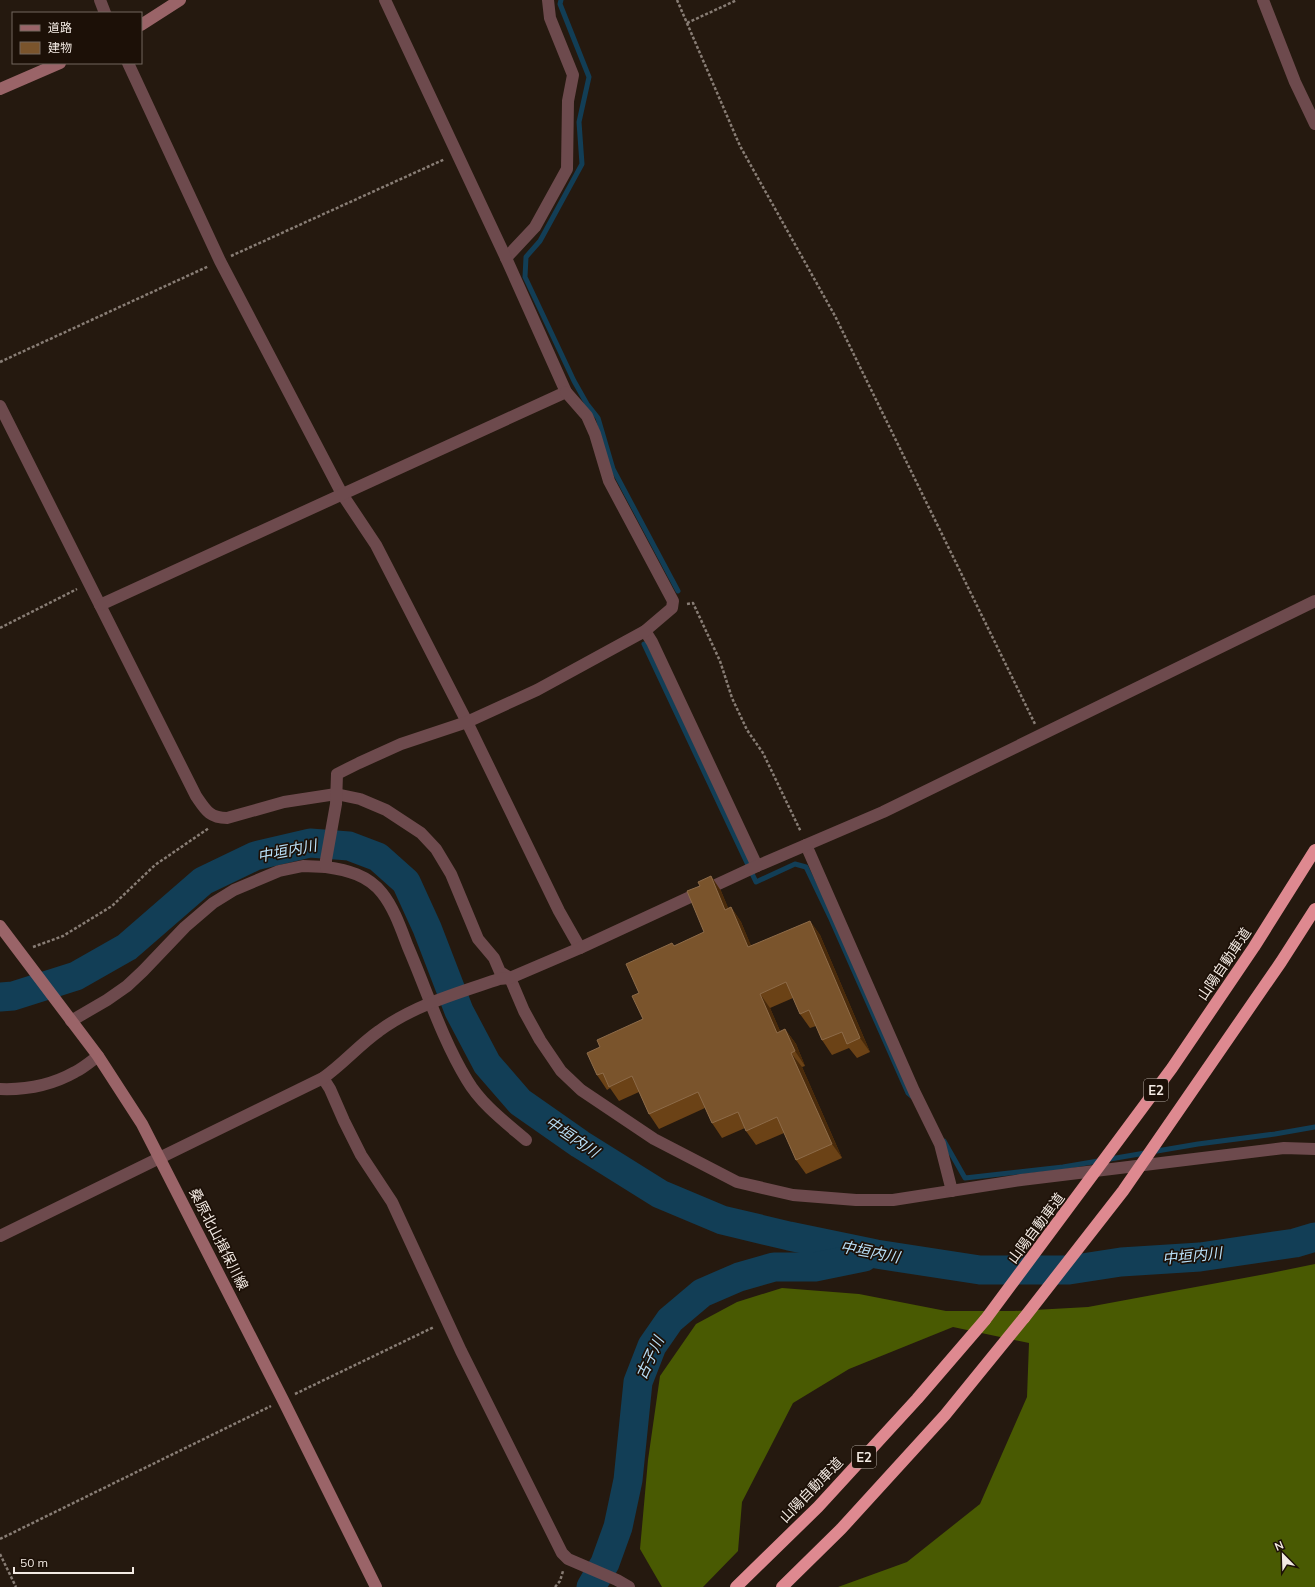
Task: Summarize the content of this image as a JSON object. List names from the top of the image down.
{
  "streets": {
    "highway": ["山陽自動車道", "E2"],
    "main road": ["桑原北山揖保川線"]
  },
  "water": ["中垣内川", "古子川"],
  "legend": ["道路", "建物"],
  "scale_bar": "50 m",
  "north": "top left"
}
